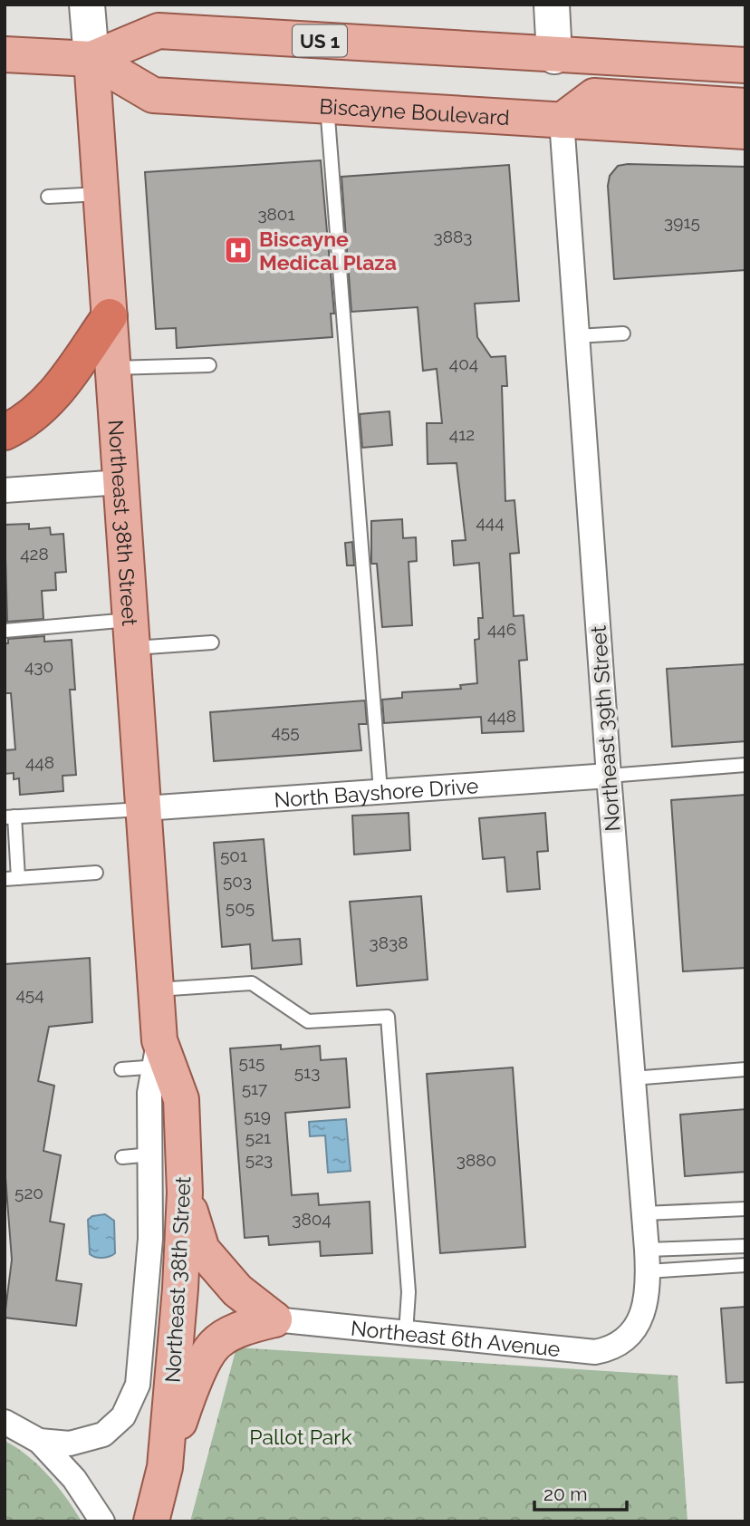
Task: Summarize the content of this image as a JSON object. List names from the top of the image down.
{
  "streets": {
    "main road": ["US 1", "Biscayne Boulevard", "Northeast 38th Street"],
    "street": ["Northeast 39th Street", "North Bayshore Drive", "Northeast 6th Avenue"]
  },
  "crossings": [
    ["Biscayne Boulevard", "Northeast 38th Street"],
    ["Biscayne Boulevard", "Northeast 39th Street"],
    ["Northeast 38th Street", "North Bayshore Drive"],
    ["Northeast 39th Street", "North Bayshore Drive"],
    ["Northeast 39th Street", "Northeast 6th Avenue"]
  ],
  "parks": ["Pallot Park"],
  "places": {
    "hospital": ["Biscayne Medical Plaza"]
  },
  "house_numbers": [
    "3801",
    "3915",
    "3883",
    "404",
    "412",
    "444",
    "428",
    "446",
    "430",
    "448",
    "455",
    "448",
    "501",
    "503",
    "505",
    "3838",
    "454",
    "515",
    "513",
    "517",
    "519",
    "521",
    "523",
    "3880",
    "520",
    "3804"
  ],
  "scale_bar": "20 m"
}
